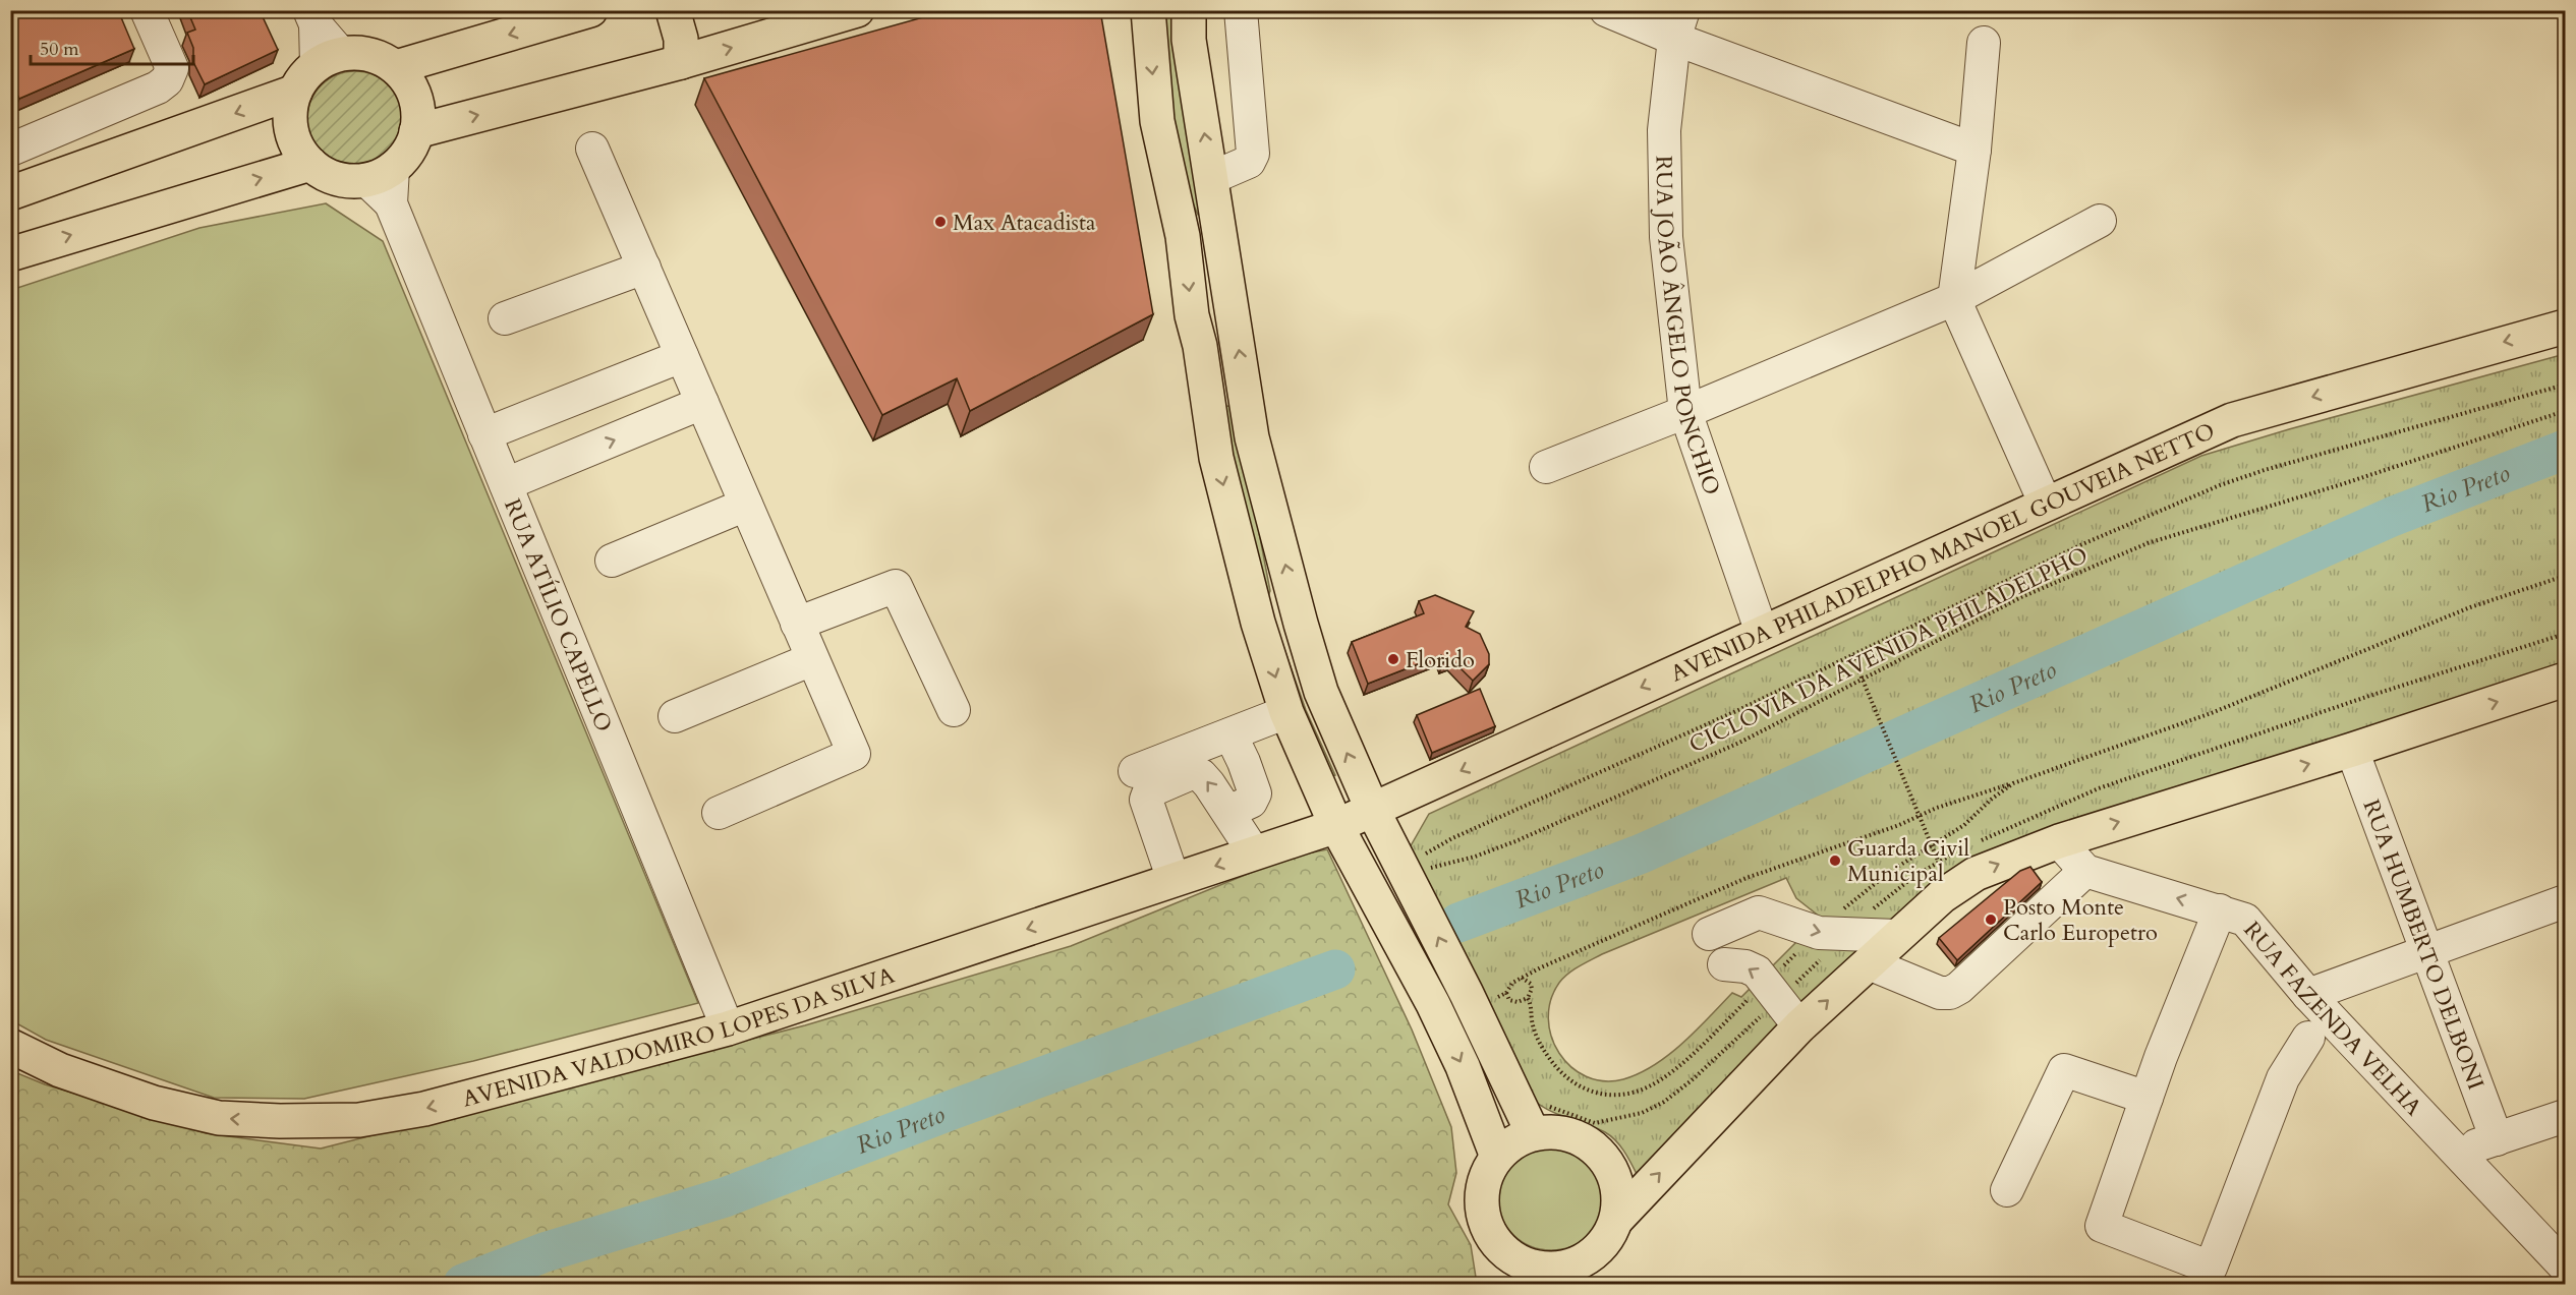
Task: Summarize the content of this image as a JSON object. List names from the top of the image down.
{
  "streets": {
    "main road": ["AVENIDA PHILADELPHO MANOEL GOUVEIA NETTO", "AVENIDA VALDOMIRO LOPES DA SILVA"],
    "street": [
      "RUA JOÃO ÂNGELO PONCHIO",
      "RUA ATÍLIO CAPELLO",
      "RUA HUMBERTO DELBONI",
      "RUA FAZENDA VELHA"
    ],
    "path": ["CICLOVIA DA AVENIDA PHILADELPHO"]
  },
  "crossings": [
    ["RUA JOÃO ÂNGELO PONCHIO", "AVENIDA PHILADELPHO MANOEL GOUVEIA NETTO"],
    ["AVENIDA PHILADELPHO MANOEL GOUVEIA NETTO", "AVENIDA VALDOMIRO LOPES DA SILVA"],
    ["RUA ATÍLIO CAPELLO", "AVENIDA VALDOMIRO LOPES DA SILVA"]
  ],
  "one_way": ["AVENIDA PHILADELPHO MANOEL GOUVEIA NETTO", "AVENIDA VALDOMIRO LOPES DA SILVA"],
  "water": ["Rio Preto"],
  "places": [
    "Max Atacadista",
    "Florido",
    "Guarda Civil Municipal",
    "Posto Monte Carlo Europetro"
  ],
  "scale_bar": "50 m"
}
